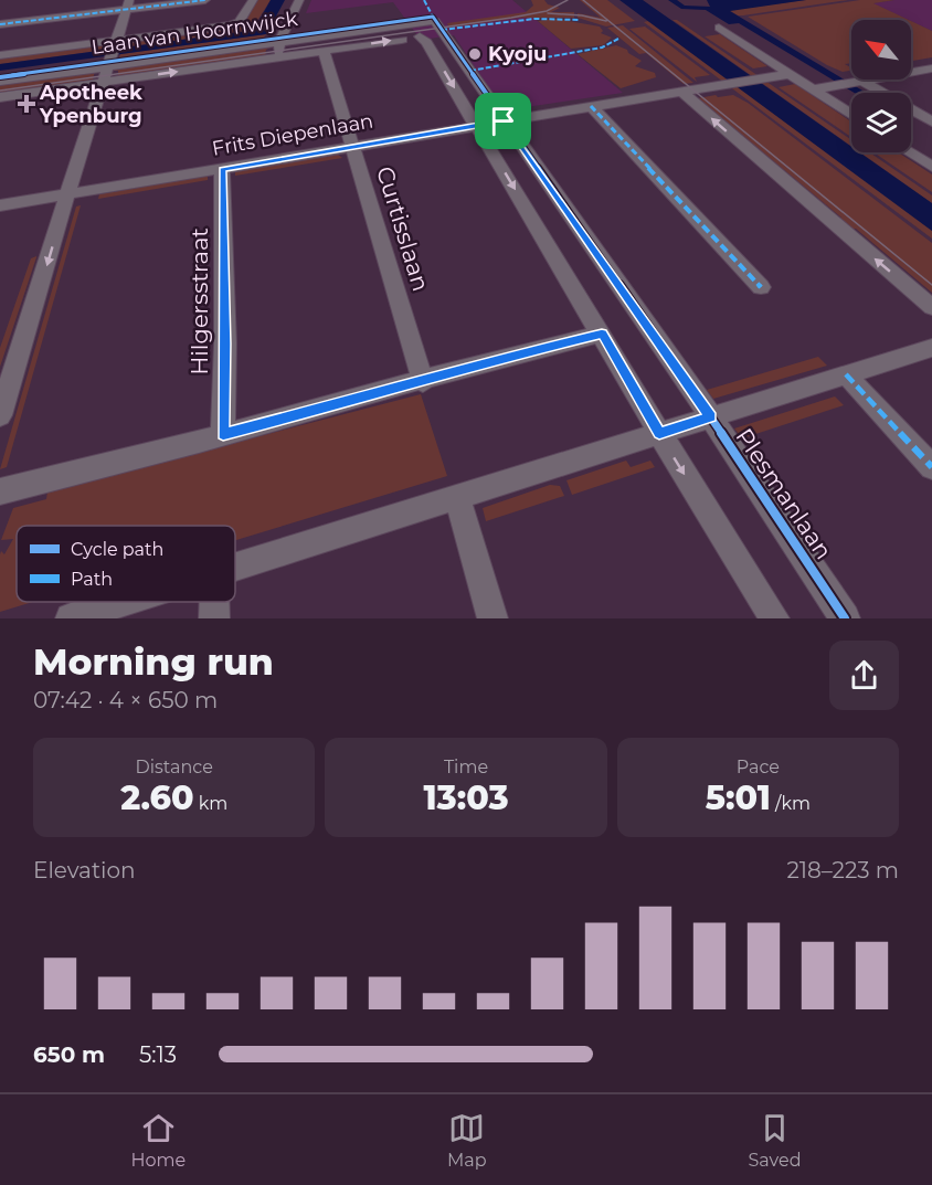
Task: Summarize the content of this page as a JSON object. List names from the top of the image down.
{
  "streets": {
    "street": [
      "Laan van Hoornwijck",
      "Frits Diepenlaan",
      "Curtisslaan",
      "Hilgersstraat",
      "Plesmanlaan"
    ]
  },
  "crossings": [
    ["Laan van Hoornwijck", "Curtisslaan"],
    ["Laan van Hoornwijck", "Plesmanlaan"],
    ["Frits Diepenlaan", "Curtisslaan"],
    ["Frits Diepenlaan", "Hilgersstraat"],
    ["Frits Diepenlaan", "Plesmanlaan"]
  ],
  "places": {
    "other": ["Kyoju"],
    "health": ["Apotheek Ypenburg"]
  },
  "legend": ["Cycle path", "Path"],
  "north": "top left",
  "page": {
    "heading": ["Morning run", "07:42 · 4 × 650 m"],
    "stats": [
      ["Distance", "2.60 km"],
      ["Time", "13:03"],
      ["Pace", "5:01 /km"]
    ],
    "chart": ["Elevation", "218–223 m"],
    "list": [
      {
        "name": "650 m",
        "note": "5:13"
      }
    ],
    "tabs": ["Home", "Map", "Saved"]
  }
}
